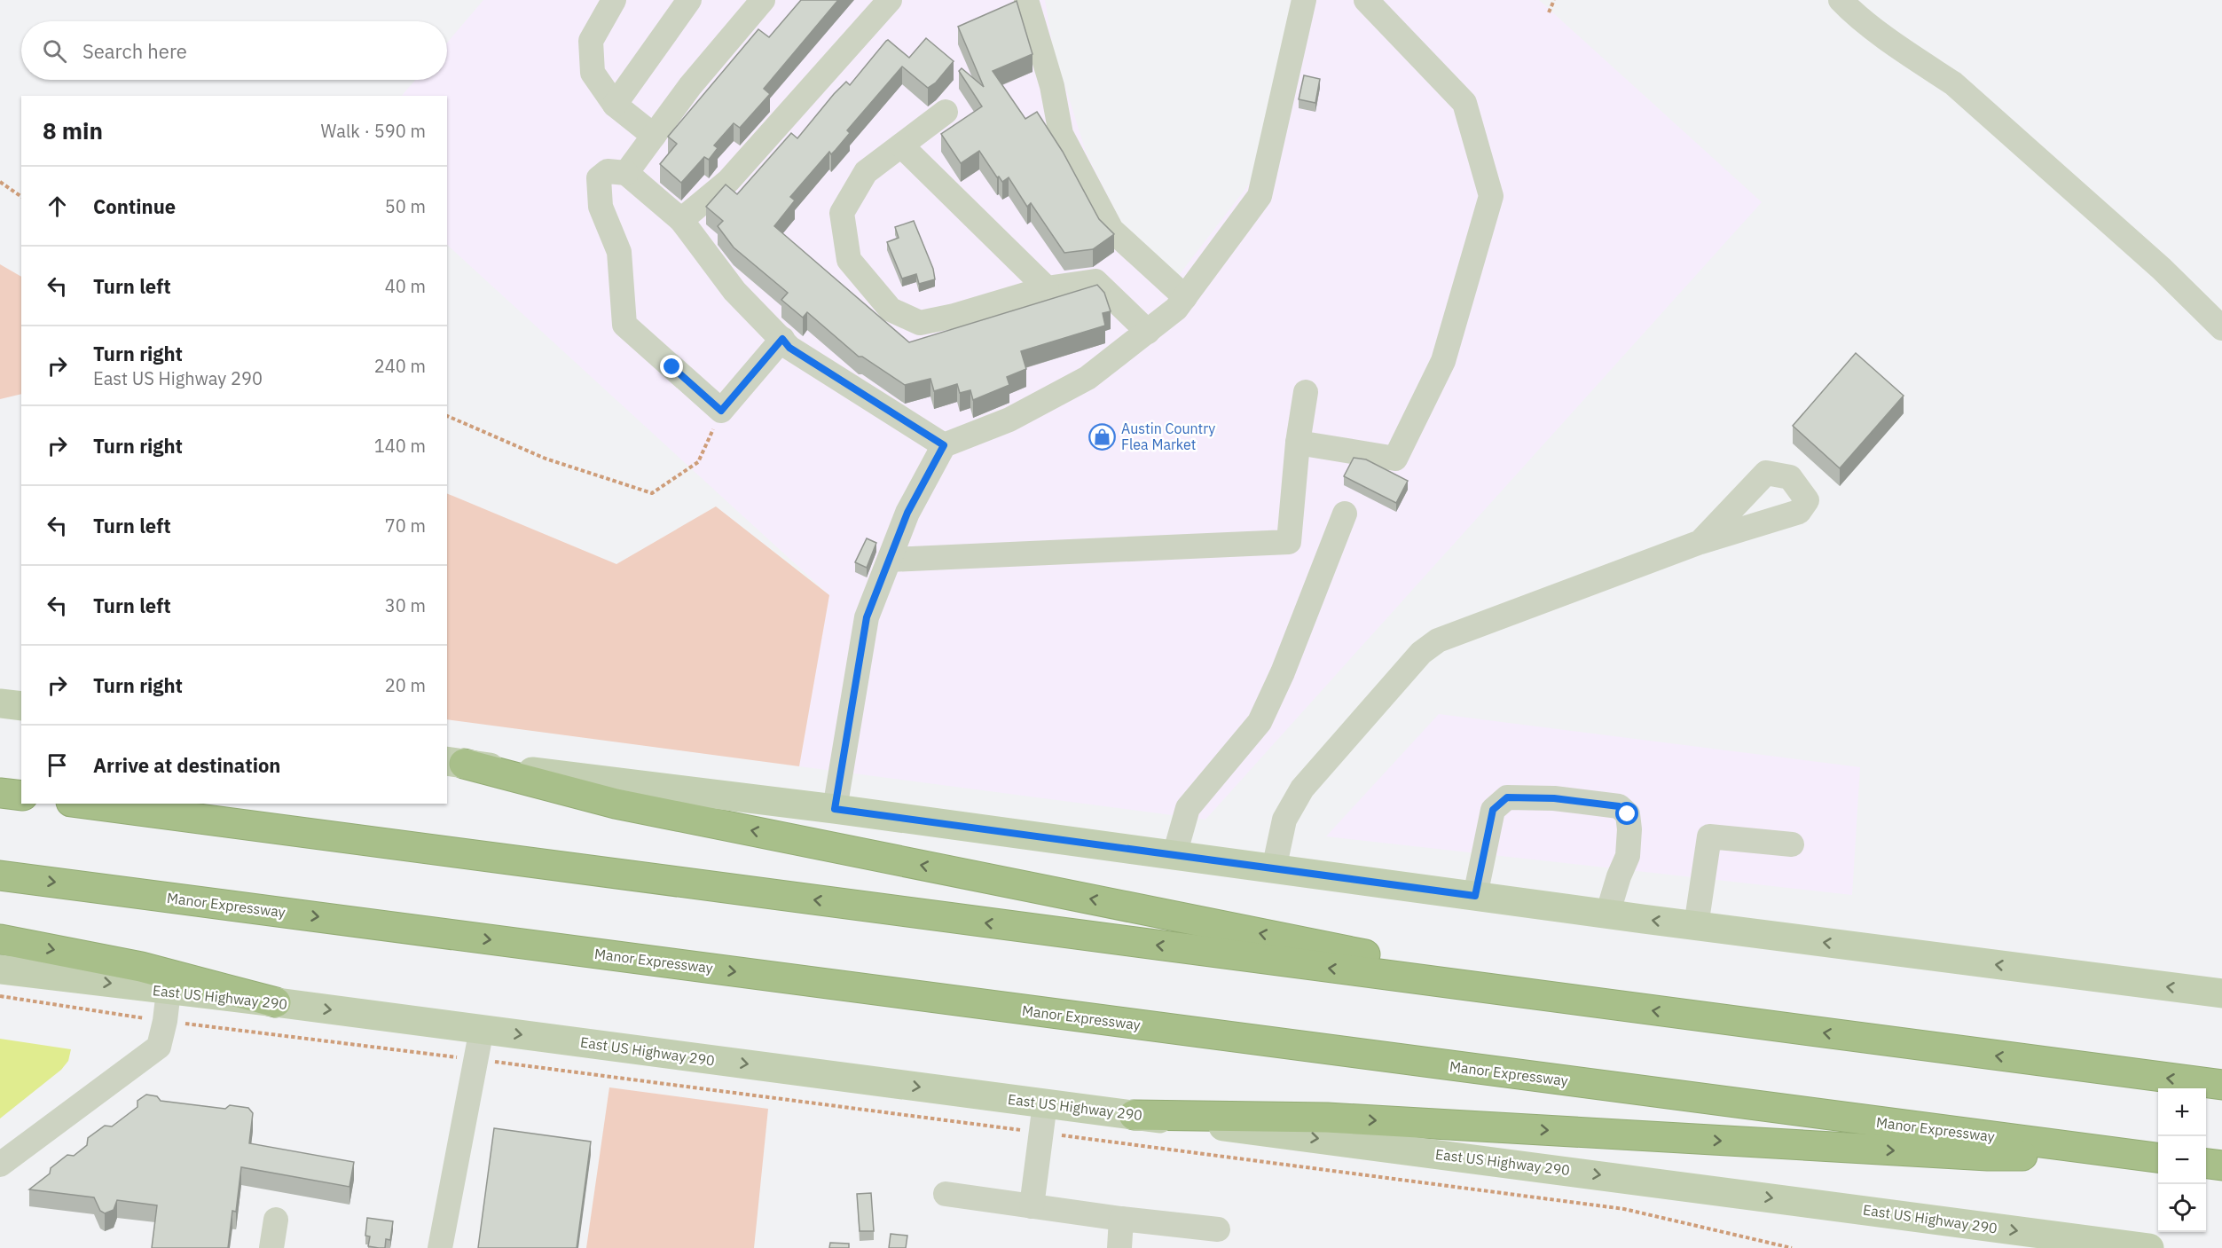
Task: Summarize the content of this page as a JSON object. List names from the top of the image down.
{
  "streets": {
    "highway": ["Manor Expressway"],
    "main road": ["East US Highway 290"]
  },
  "places": {
    "shop": ["Austin Country Flea Market"]
  },
  "page": {
    "search": "Search here",
    "heading": ["8 min", "Walk · 590 m"],
    "list": [
      ["Continue", "50 m"],
      ["Turn left", "40 m"],
      ["Turn right", "East US Highway 290", "240 m"],
      ["Turn right", "140 m"],
      ["Turn left", "70 m"],
      ["Turn left", "30 m"],
      ["Turn right", "20 m"],
      "Arrive at destination"
    ],
    "map_buttons": ["+", "−"]
  }
}
